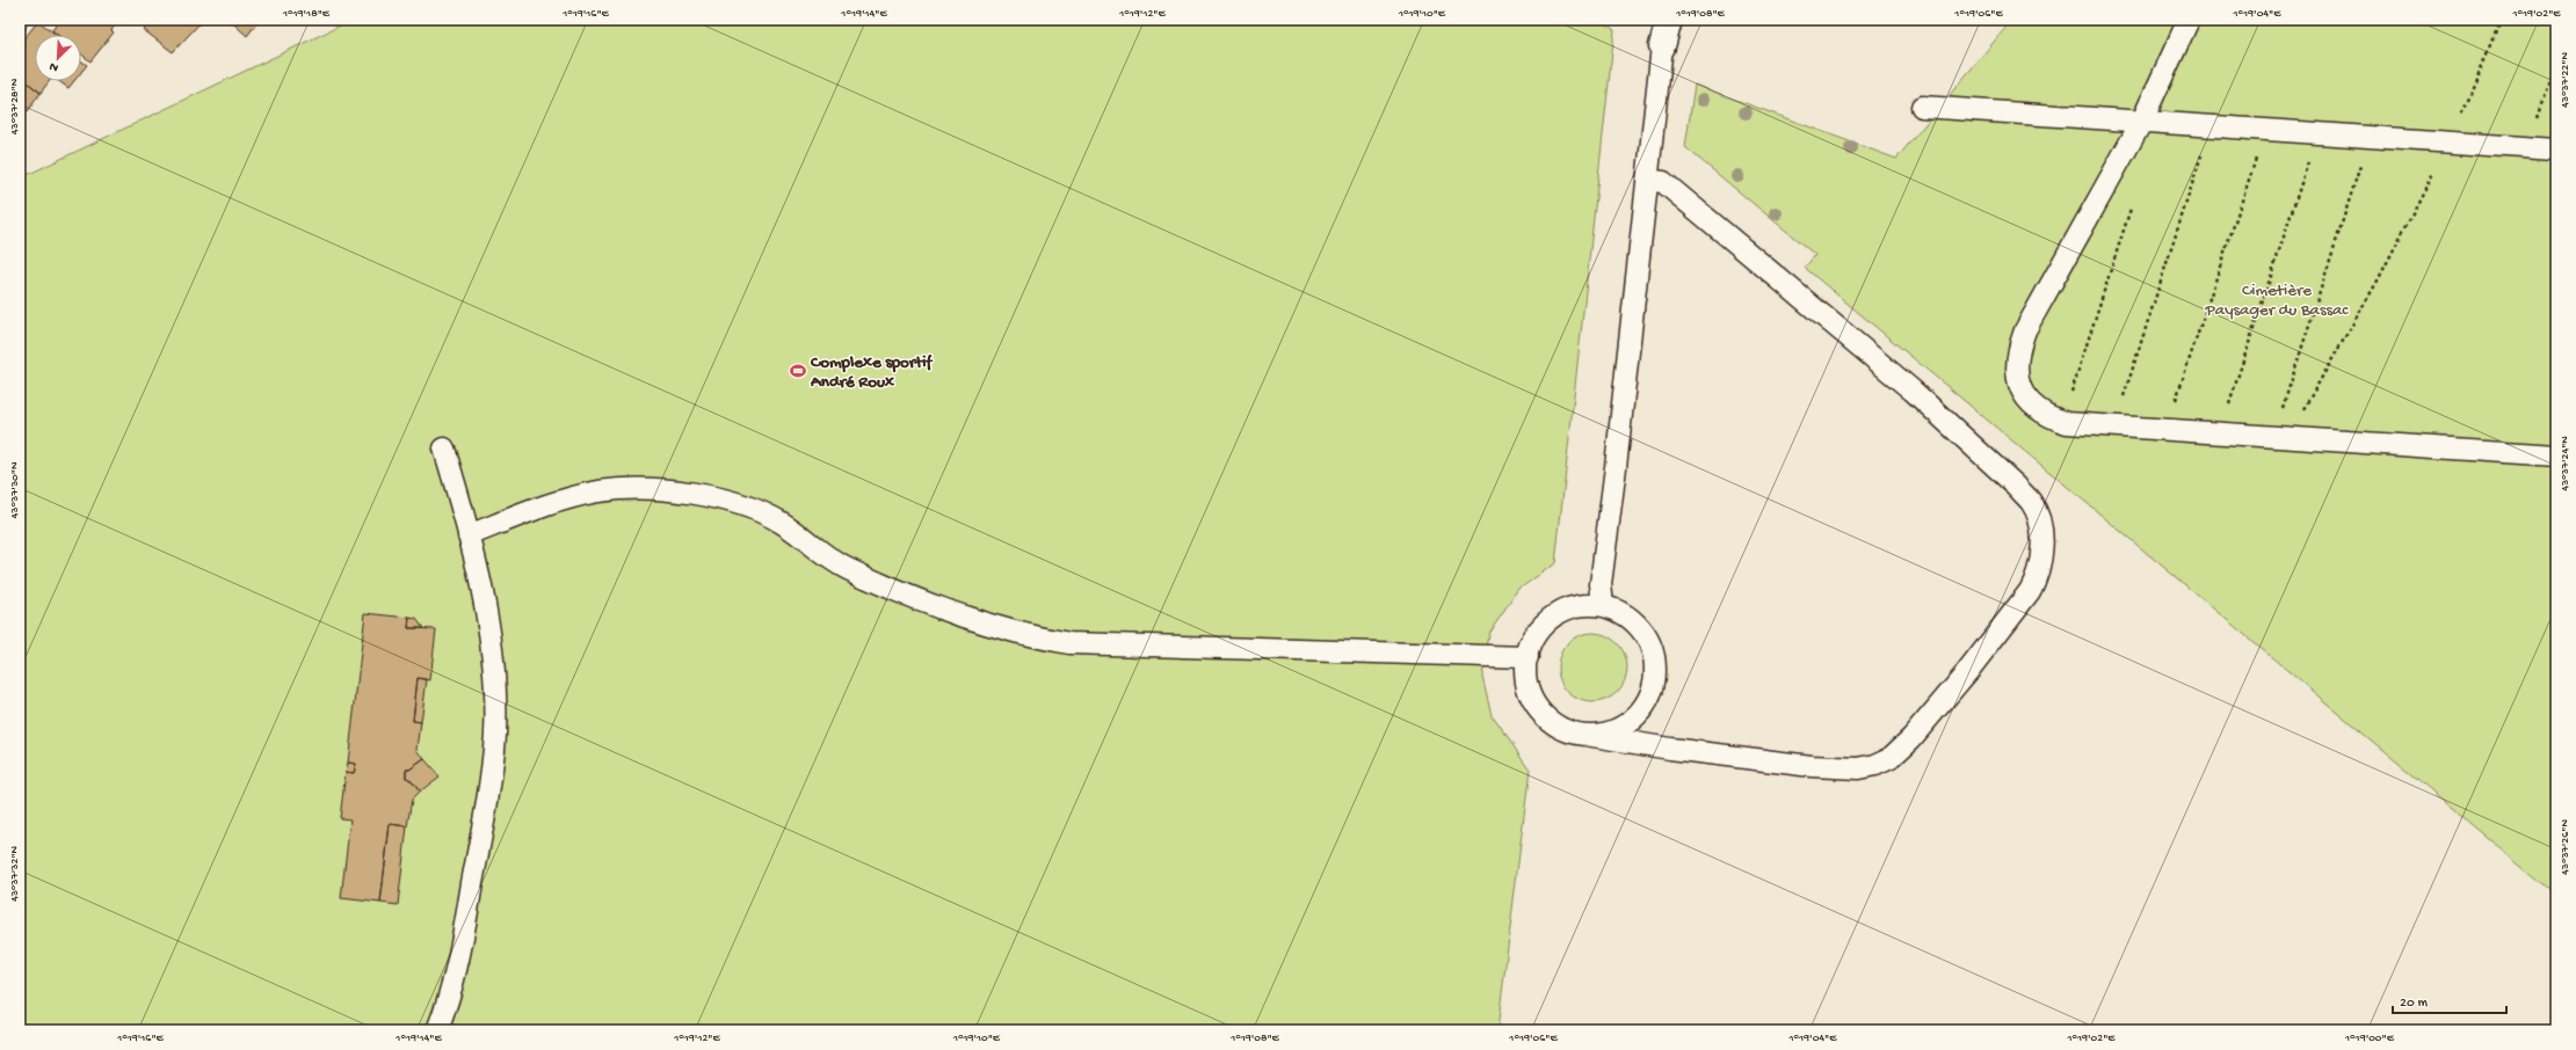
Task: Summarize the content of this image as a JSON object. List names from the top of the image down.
{
  "parks": ["Cimetière Paysager du Bassac"],
  "places": {
    "sports": ["Complexe sportif André Roux"]
  },
  "scale_bar": "20 m",
  "north": "bottom left",
  "coordinates": [
    "1°19'18\"E",
    "1°19'16\"E",
    "1°19'14\"E",
    "1°19'12\"E",
    "1°19'10\"E",
    "1°19'08\"E",
    "1°19'06\"E",
    "1°19'04\"E",
    "1°19'02\"E",
    "43°37'22\"N",
    "43°37'28\"N",
    "43°37'24\"N",
    "43°37'30\"N",
    "43°37'26\"N",
    "43°37'32\"N",
    "1°19'00\"E"
  ]
}
